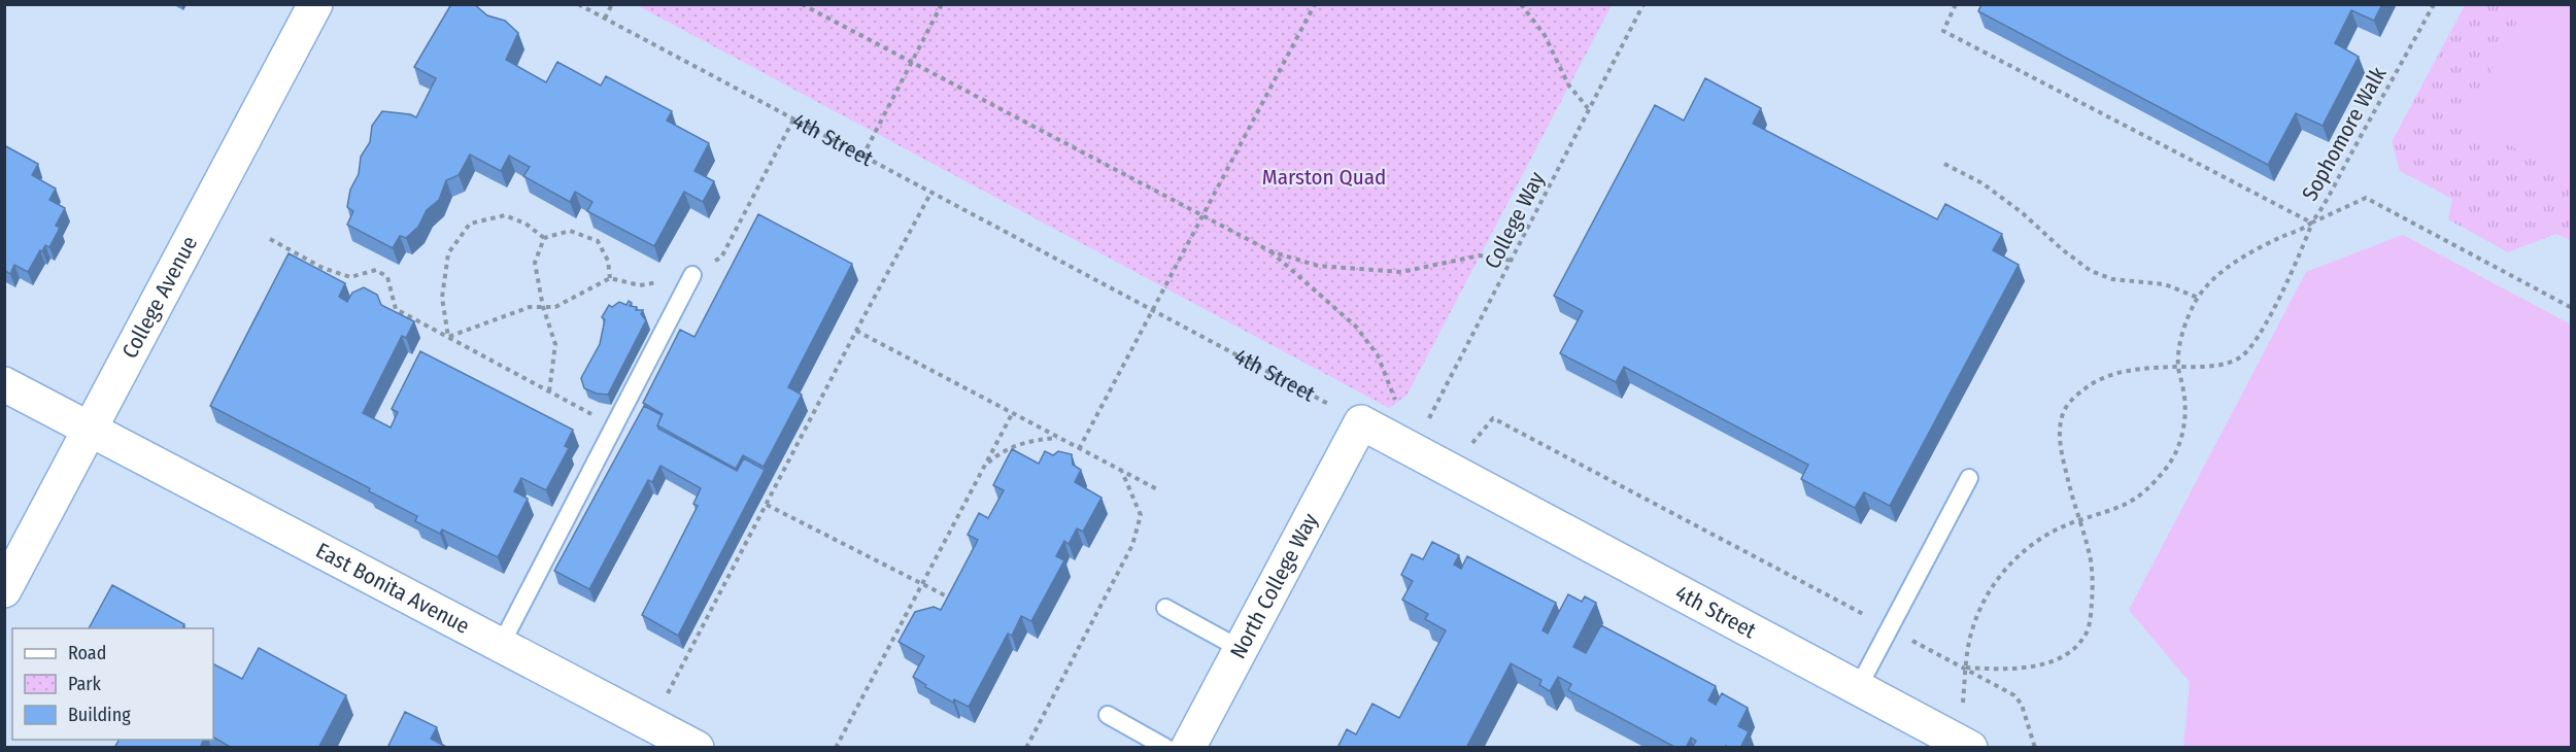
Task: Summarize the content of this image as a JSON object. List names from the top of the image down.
{
  "streets": {
    "street": [
      "4th Street",
      "College Avenue",
      "North College Way",
      "East Bonita Avenue"
    ],
    "path": ["Sophomore Walk", "College Way"]
  },
  "crossings": [
    ["Sophomore Walk", "4th Street"],
    ["4th Street", "College Way"],
    ["4th Street", "North College Way"],
    ["College Avenue", "East Bonita Avenue"]
  ],
  "parks": ["Marston Quad"],
  "legend": ["Road", "Park", "Building"]
}
